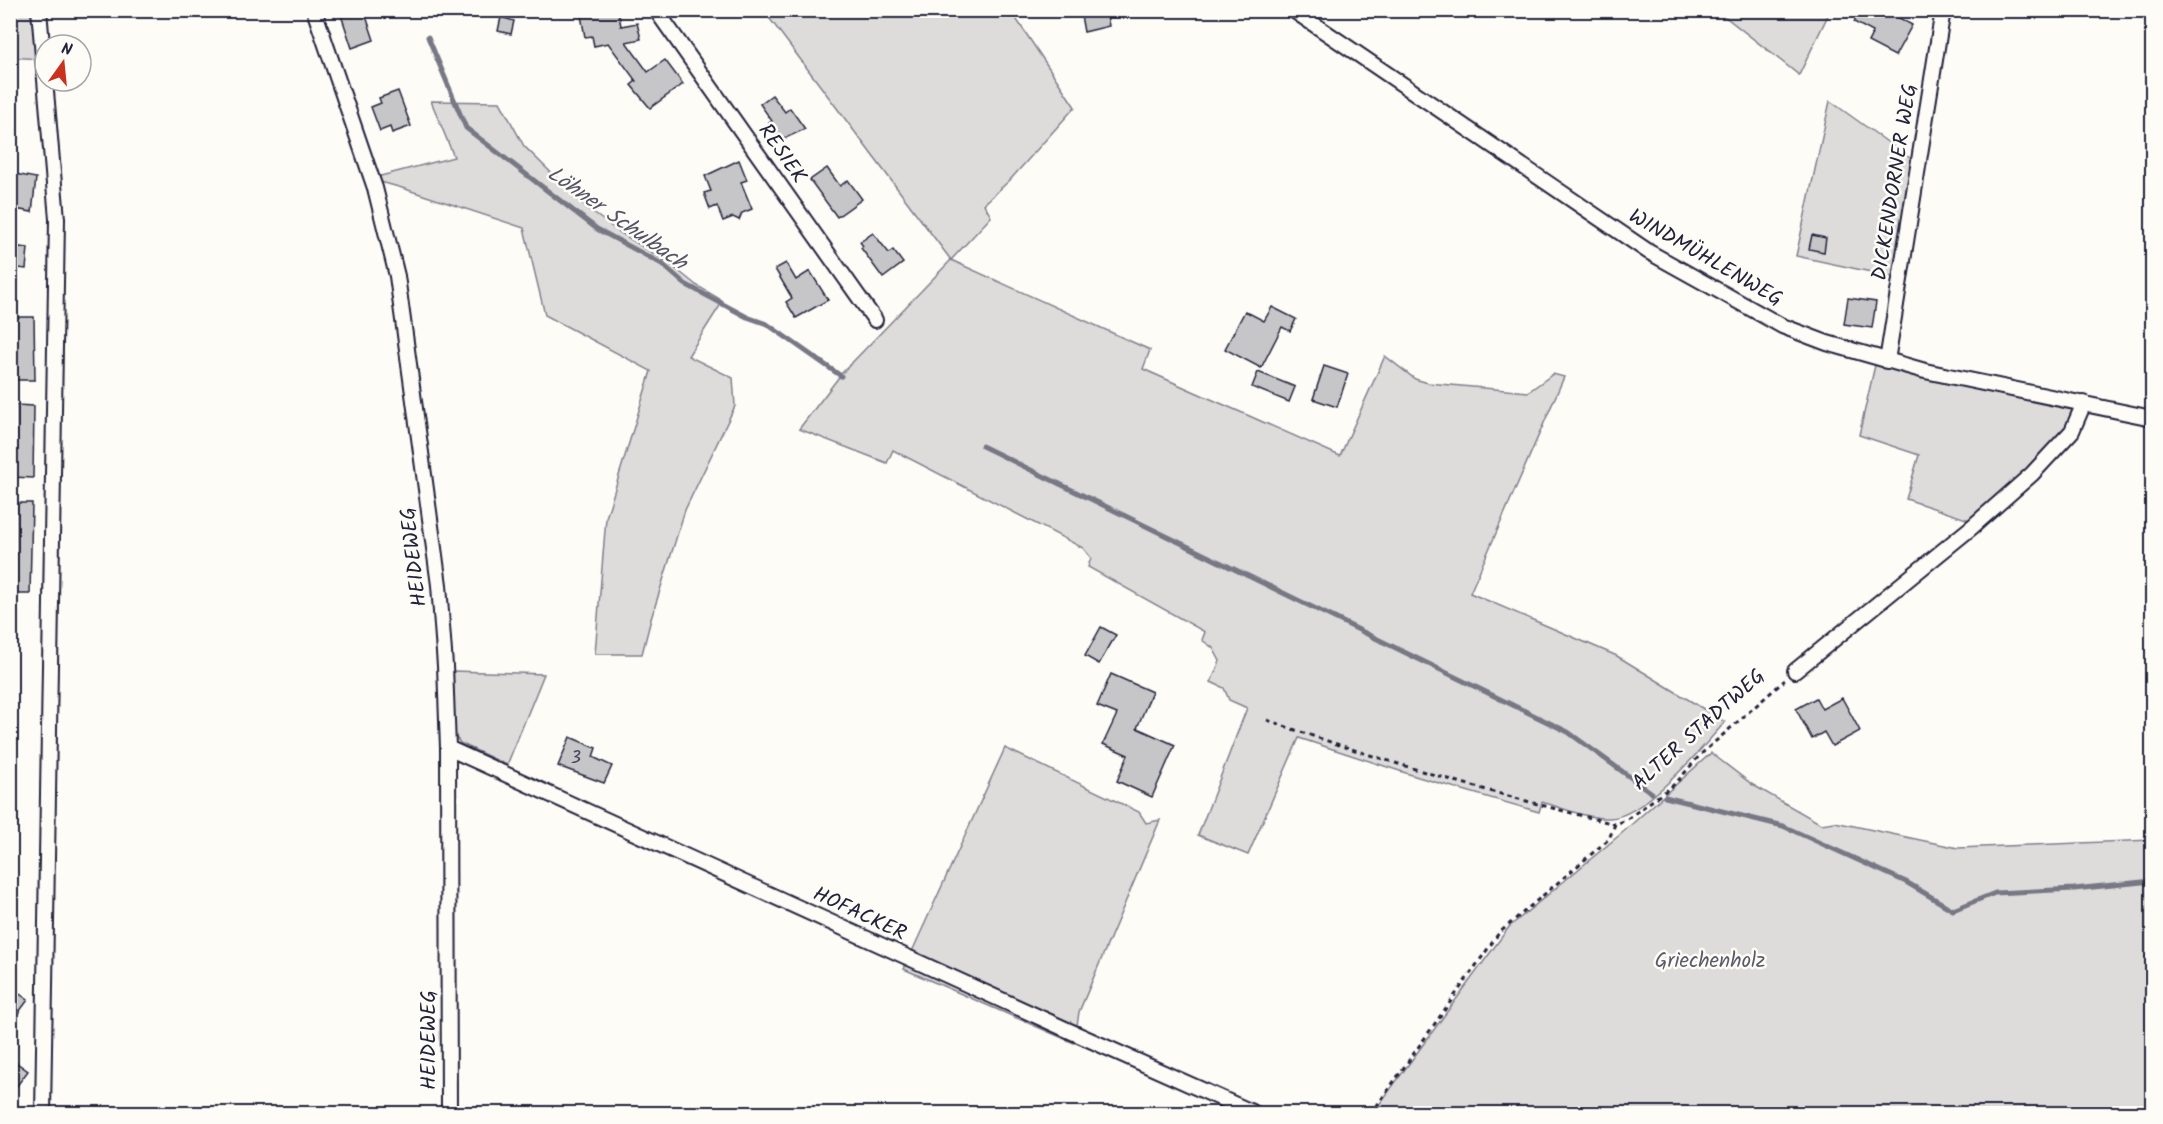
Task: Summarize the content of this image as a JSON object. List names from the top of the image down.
{
  "streets": {
    "street": [
      "RESIEK",
      "DICKENDORNER WEG",
      "WINDMÜHLENWEG",
      "HEIDEWEG",
      "ALTER STADTWEG",
      "HOFACKER"
    ]
  },
  "crossings": [
    ["DICKENDORNER WEG", "WINDMÜHLENWEG"],
    ["WINDMÜHLENWEG", "ALTER STADTWEG"],
    ["HEIDEWEG", "HOFACKER"]
  ],
  "water": ["Löhner Schulbach"],
  "parks": ["Griechenholz"],
  "house_numbers": ["3"],
  "north": "top"
}
